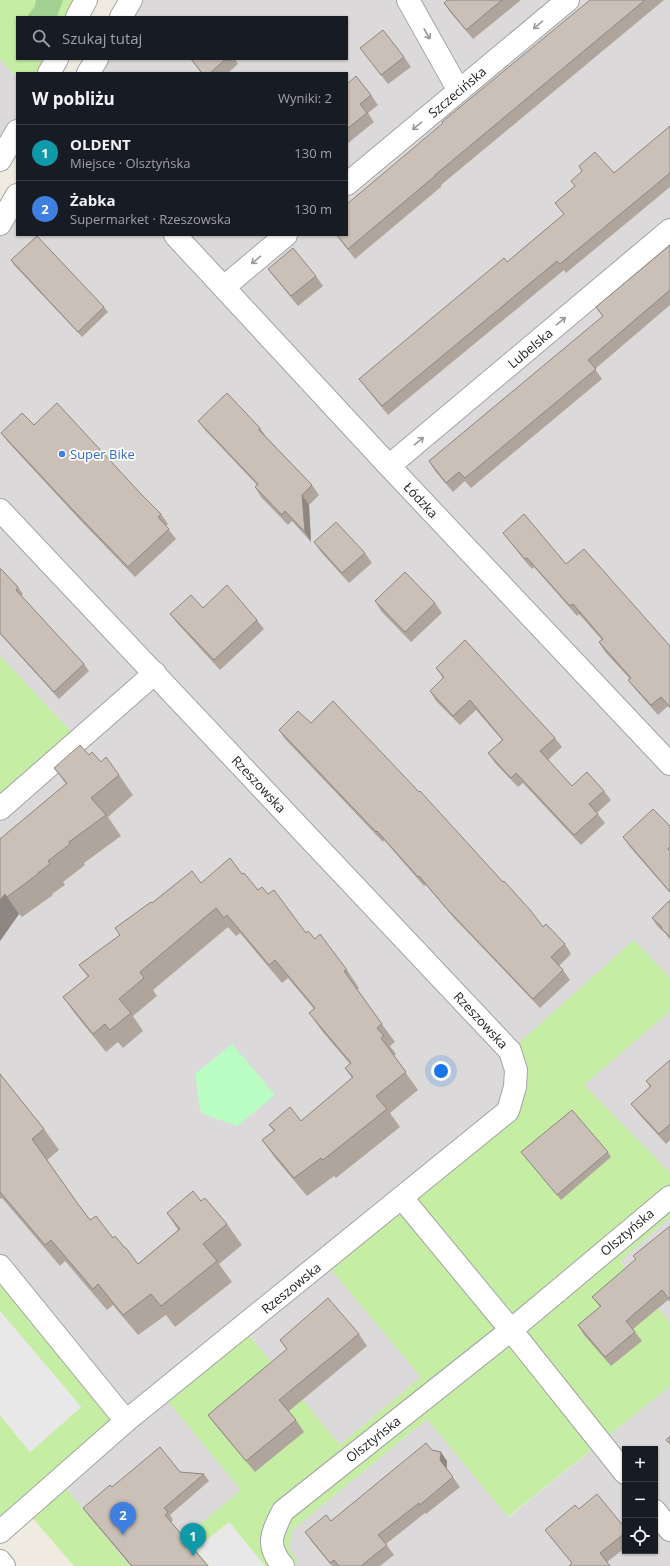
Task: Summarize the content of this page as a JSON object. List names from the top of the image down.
{
  "streets": {
    "street": [
      "Szczecińska",
      "Lubelska",
      "Łódzka",
      "Rzeszowska",
      "Olsztyńska"
    ]
  },
  "crossings": [
    ["Lubelska", "Łódzka"]
  ],
  "one_way": ["Szczecińska", "Lubelska"],
  "places": ["Super Bike"],
  "page": {
    "search": "Szukaj tutaj",
    "heading": ["W pobliżu", "Wyniki: 2"],
    "list": [
      {
        "mark": "1",
        "name": "OLDENT",
        "note": "Miejsce · Olsztyńska",
        "value": "130 m"
      },
      {
        "mark": "2",
        "name": "Żabka",
        "note": "Supermarket · Rzeszowska",
        "value": "130 m"
      }
    ],
    "map_buttons": ["+", "−"],
    "pins": ["2", "1"]
  }
}
